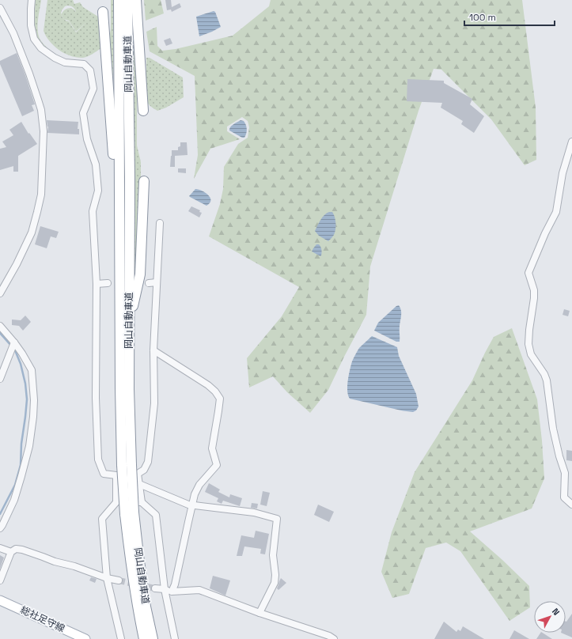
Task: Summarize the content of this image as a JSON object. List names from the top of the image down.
{
  "streets": {
    "highway": ["岡山自動車道"],
    "main road": ["総社足守線"]
  },
  "scale_bar": "100 m",
  "north": "top right"
}
